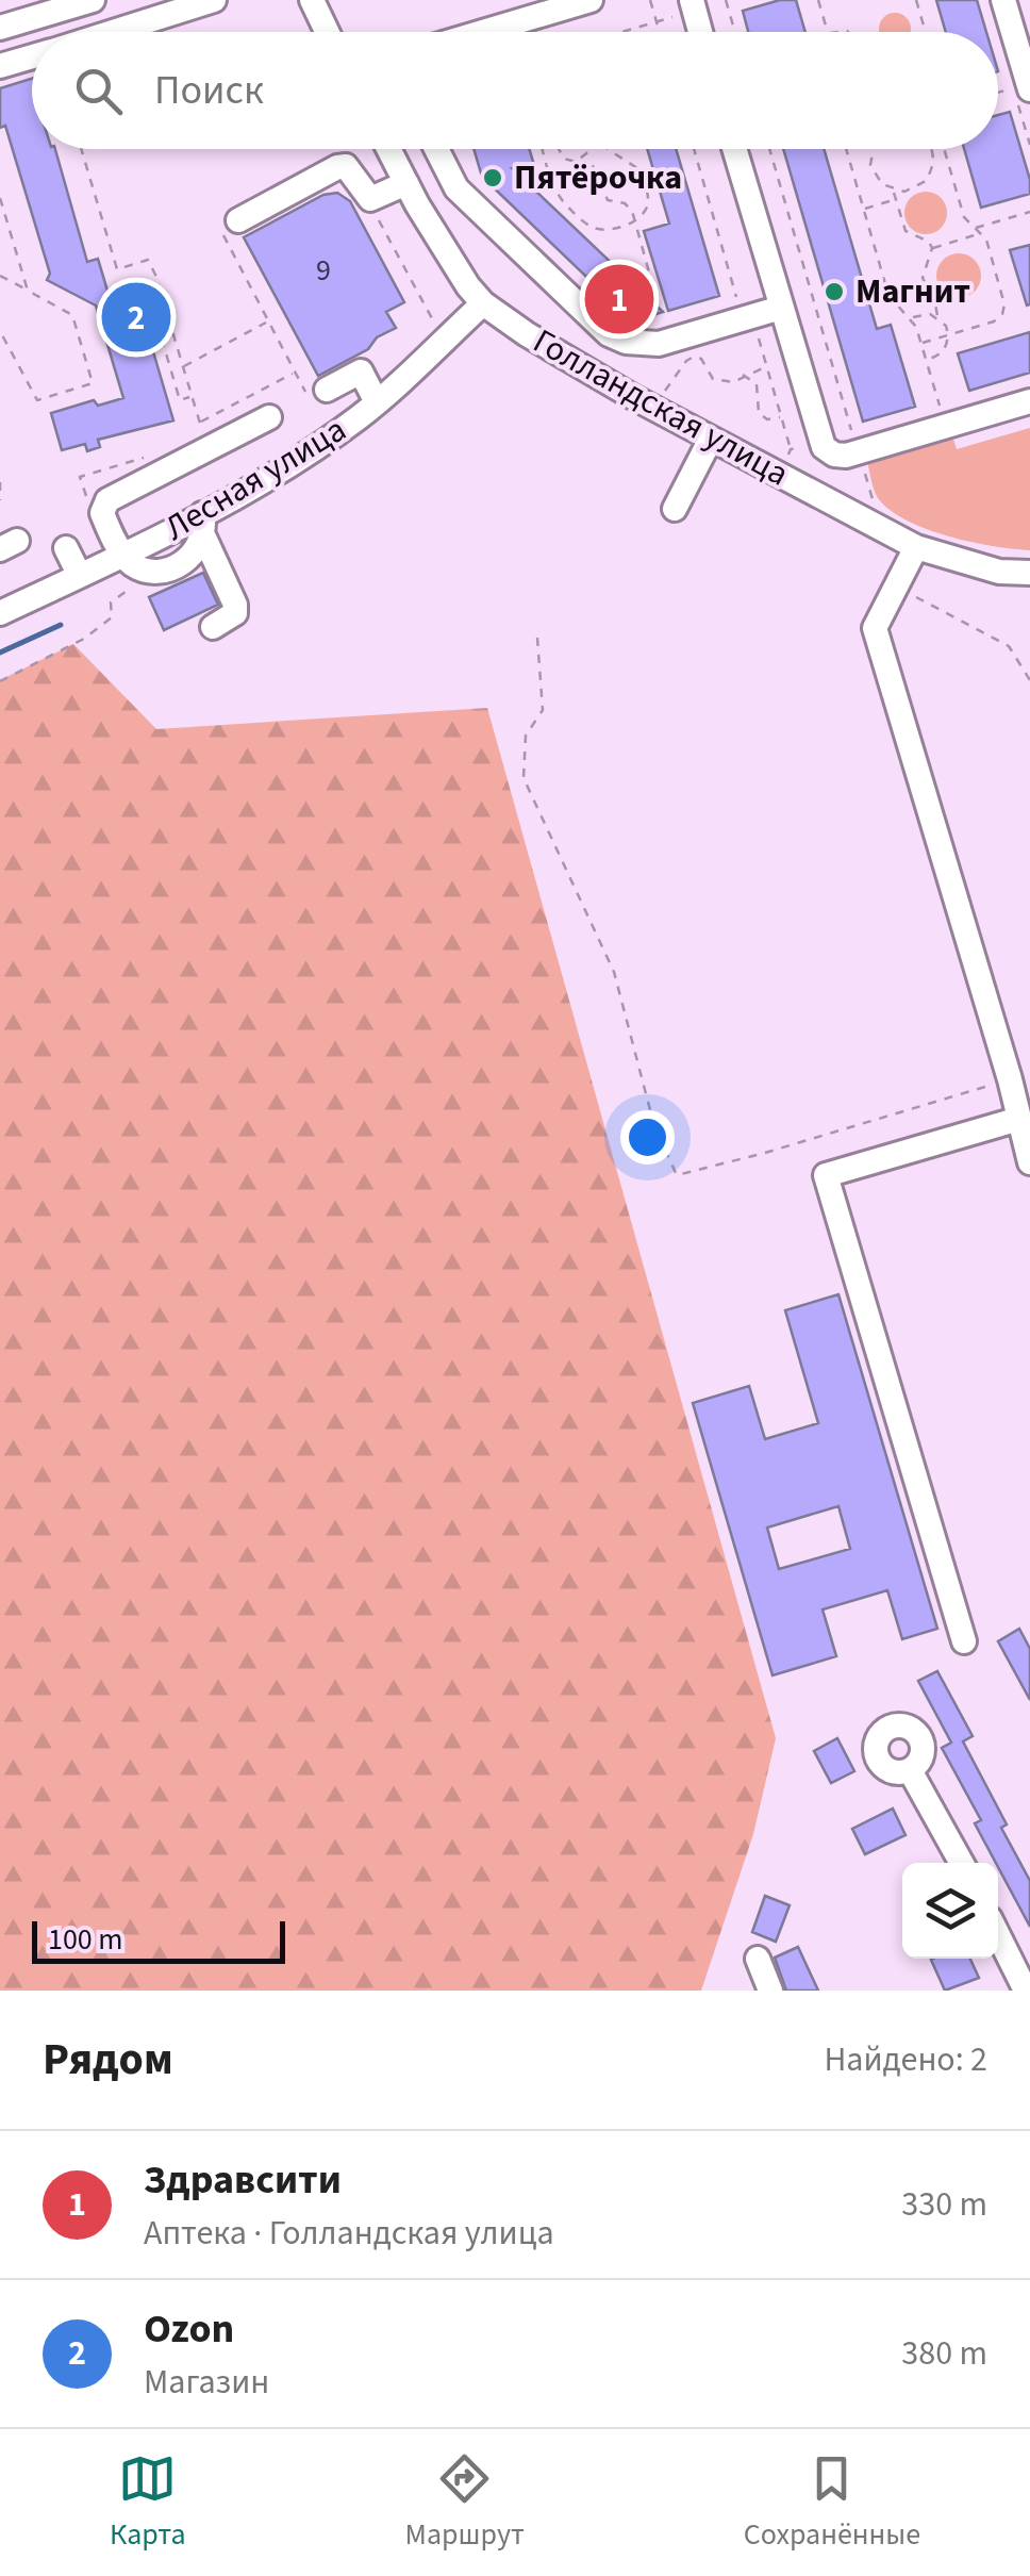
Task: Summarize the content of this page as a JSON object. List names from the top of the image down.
{
  "streets": {
    "street": ["Голландская улица", "Лесная улица"]
  },
  "crossings": [
    ["Голландская улица", "Лесная улица"]
  ],
  "places": ["Пятёрочка", "Магнит"],
  "house_numbers": ["9"],
  "scale_bar": "100 m",
  "page": {
    "search": "Поиск",
    "pins": ["1", "2"],
    "scale": "100 m",
    "heading": ["Рядом", "Найдено: 2"],
    "list": [
      {
        "mark": "1",
        "name": "Здравсити",
        "note": "Аптека · Голландская улица",
        "value": "330 m"
      },
      {
        "mark": "2",
        "name": "Ozon",
        "note": "Магазин",
        "value": "380 m"
      }
    ],
    "nav": ["Карта", "Маршрут", "Сохранённые"]
  }
}
